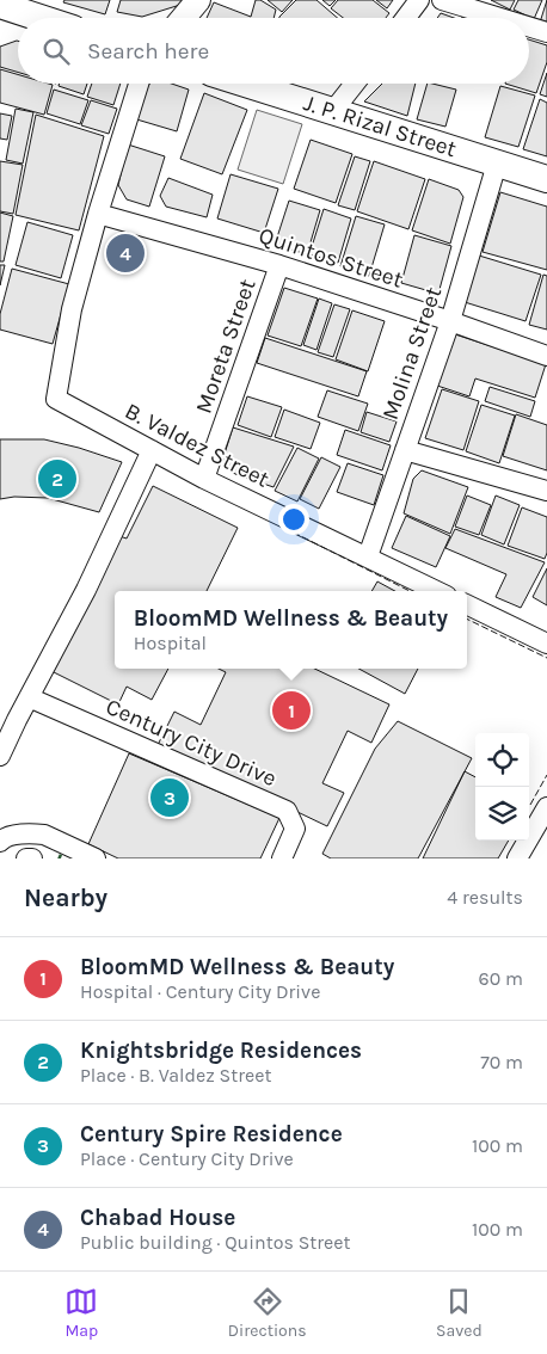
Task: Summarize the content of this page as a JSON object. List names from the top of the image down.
{
  "streets": {
    "main road": ["J. P. Rizal Street"],
    "street": [
      "Quintos Street",
      "Moreta Street",
      "Molina Street",
      "B. Valdez Street",
      "Century City Drive"
    ]
  },
  "crossings": [
    ["J. P. Rizal Street", "Molina Street"],
    ["Quintos Street", "Moreta Street"],
    ["Quintos Street", "Molina Street"],
    ["Quintos Street", "B. Valdez Street"],
    ["Moreta Street", "B. Valdez Street"],
    ["Molina Street", "B. Valdez Street"]
  ],
  "page": {
    "search": "Search here",
    "pins": [
      "4",
      "2",
      "1",
      "3"
    ],
    "popup": ["BloomMD Wellness & Beauty", "Hospital"],
    "heading": ["Nearby", "4 results"],
    "list": [
      {
        "mark": "1",
        "name": "BloomMD Wellness & Beauty",
        "note": "Hospital · Century City Drive",
        "value": "60 m"
      },
      {
        "mark": "2",
        "name": "Knightsbridge Residences",
        "note": "Place · B. Valdez Street",
        "value": "70 m"
      },
      {
        "mark": "3",
        "name": "Century Spire Residence",
        "note": "Place · Century City Drive",
        "value": "100 m"
      },
      {
        "mark": "4",
        "name": "Chabad House",
        "note": "Public building · Quintos Street",
        "value": "100 m"
      }
    ],
    "nav": ["Map", "Directions", "Saved"]
  }
}
